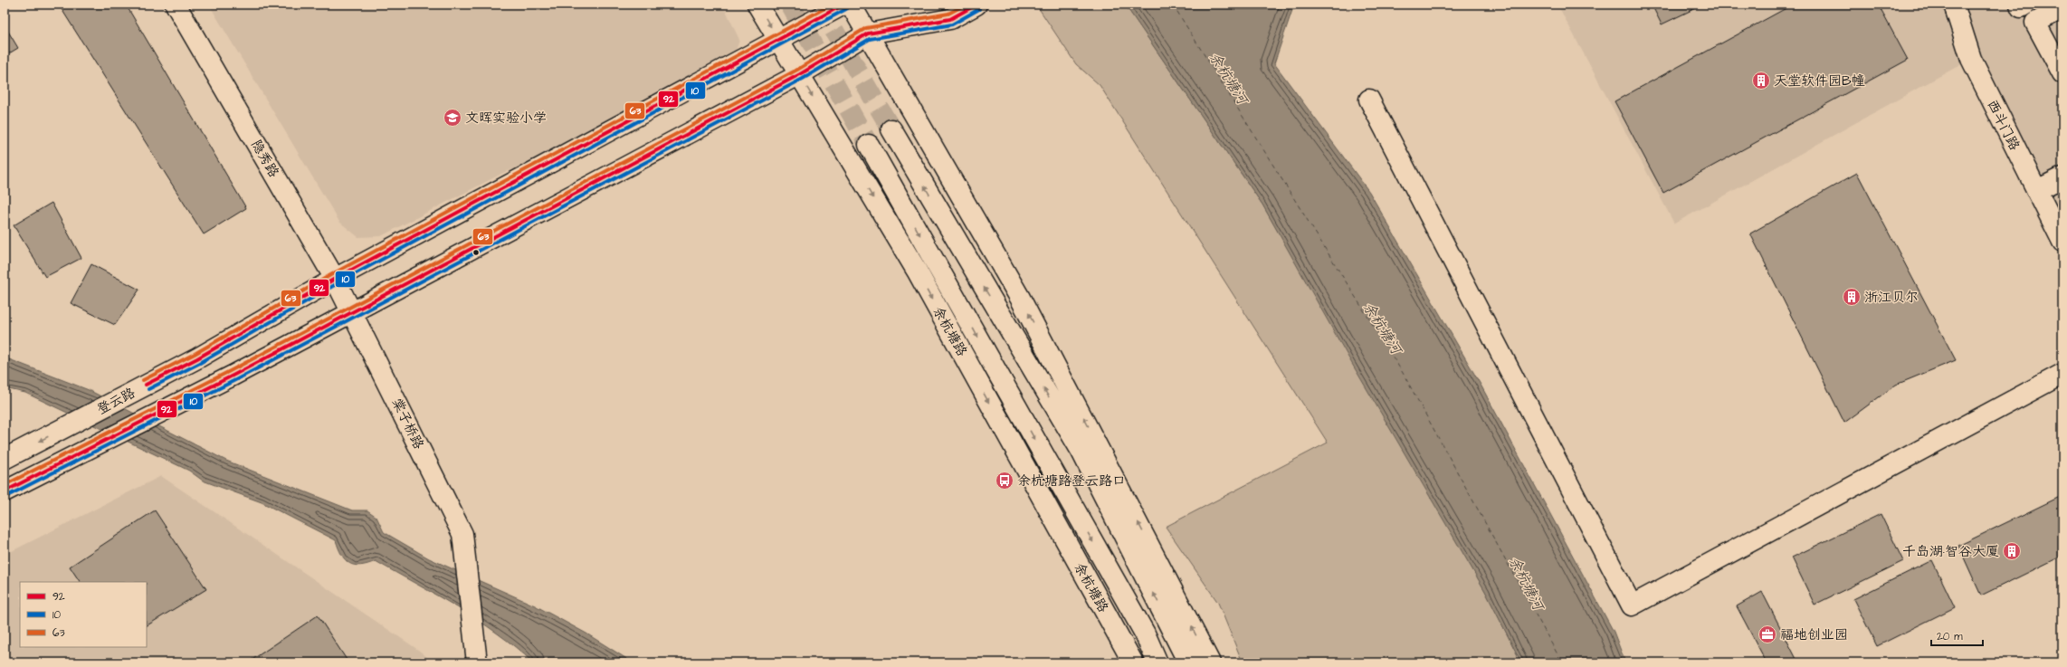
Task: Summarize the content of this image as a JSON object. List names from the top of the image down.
{
  "streets": {
    "main road": [
      "西斗门路",
      "隐秀路",
      "余杭塘路",
      "登云路",
      "棠子桥路"
    ]
  },
  "crossings": [
    ["隐秀路", "登云路"],
    ["隐秀路", "棠子桥路"],
    ["余杭塘路", "登云路"]
  ],
  "water": ["余杭塘河"],
  "places": {
    "building": ["天堂软件园B幢", "浙江贝尔", "千岛湖·智谷大厦"],
    "school or university": ["文晖实验小学"],
    "bus stop": ["余杭塘路登云路口"],
    "office": ["福地创业园"]
  },
  "lines": ["transit line 92", "transit line 63", "transit line 10"],
  "legend": ["92", "10", "63"],
  "scale_bar": "20 m"
}
